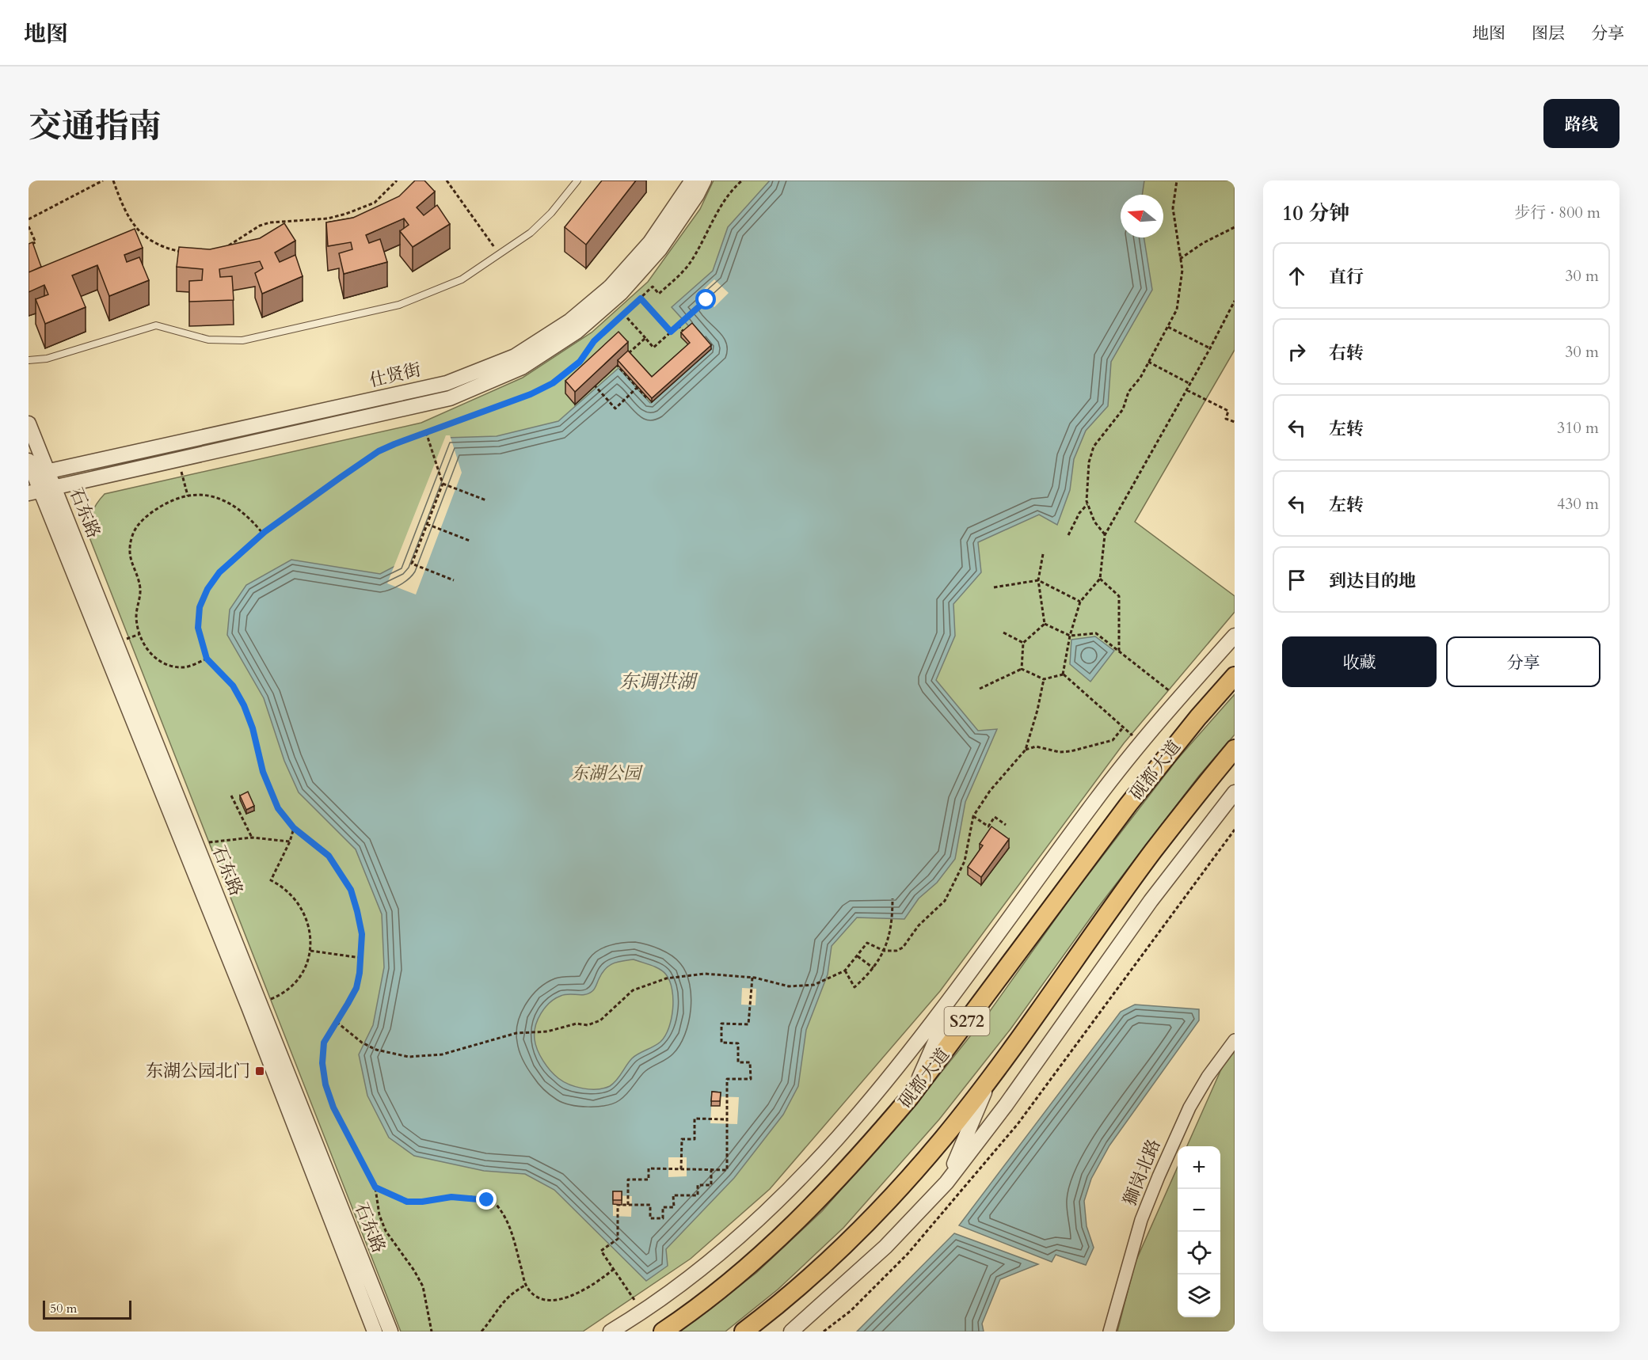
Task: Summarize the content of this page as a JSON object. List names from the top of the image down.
{
  "streets": {
    "main road": ["砚都大道", "S272"],
    "street": ["仕贤街", "石东路", "獅岗北路"]
  },
  "crossings": [
    ["仕贤街", "石东路"]
  ],
  "water": ["东调洪湖"],
  "parks": ["东湖公园"],
  "places": {
    "transit": ["东湖公园北门"]
  },
  "scale_bar": "50 m",
  "north": "left",
  "page": {
    "header": "地图",
    "nav": ["地图", "图层", "分享"],
    "title": "交通指南",
    "buttons": [
      "路线",
      ["收藏", "分享"]
    ],
    "heading": ["10 分钟", "步行 · 800 m"],
    "list": [
      ["直行", "30 m"],
      ["右转", "30 m"],
      ["左转", "310 m"],
      ["左转", "430 m"],
      "到达目的地"
    ],
    "map_buttons": ["+", "−"],
    "scale": "50 m"
  }
}
